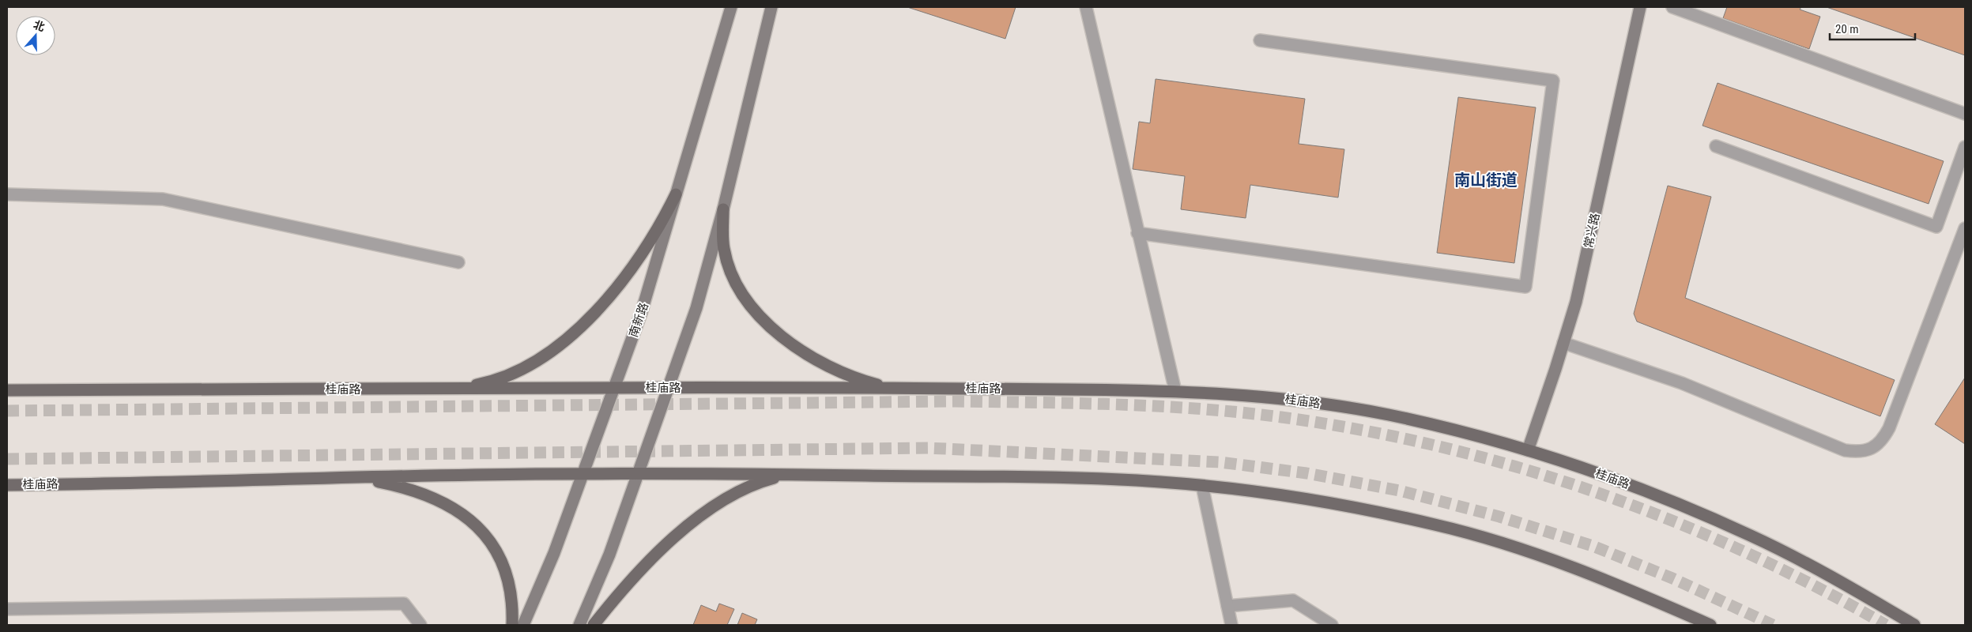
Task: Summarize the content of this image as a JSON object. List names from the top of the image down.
{
  "streets": {
    "main road": ["常兴路", "南新路", "桂庙路"]
  },
  "crossings": [
    ["常兴路", "桂庙路"],
    ["南新路", "桂庙路"]
  ],
  "districts": ["南山街道"],
  "scale_bar": "20 m",
  "north": "top"
}
